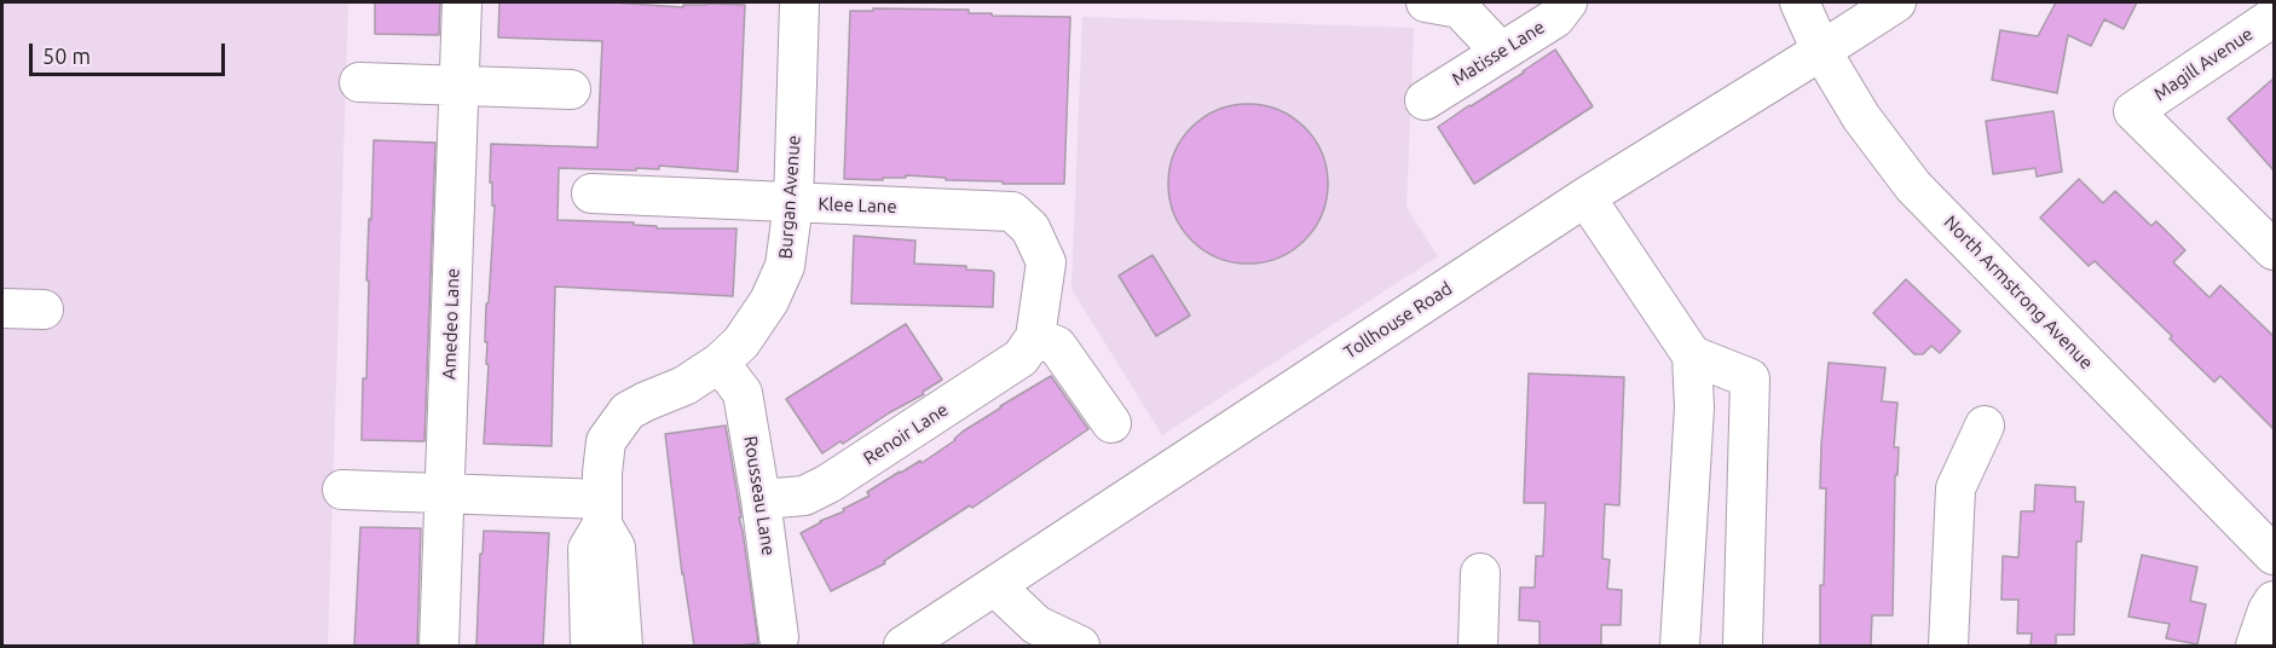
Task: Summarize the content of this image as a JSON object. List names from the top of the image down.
{
  "streets": {
    "street": [
      "Matisse Lane",
      "Magill Avenue",
      "Burgan Avenue",
      "Klee Lane",
      "North Armstrong Avenue",
      "Tollhouse Road",
      "Amedeo Lane",
      "Renoir Lane",
      "Rousseau Lane"
    ]
  },
  "crossings": [
    ["Burgan Avenue", "Klee Lane"],
    ["Burgan Avenue", "Rousseau Lane"],
    ["Klee Lane", "Renoir Lane"],
    ["North Armstrong Avenue", "Tollhouse Road"],
    ["Renoir Lane", "Rousseau Lane"]
  ],
  "scale_bar": "50 m"
}
